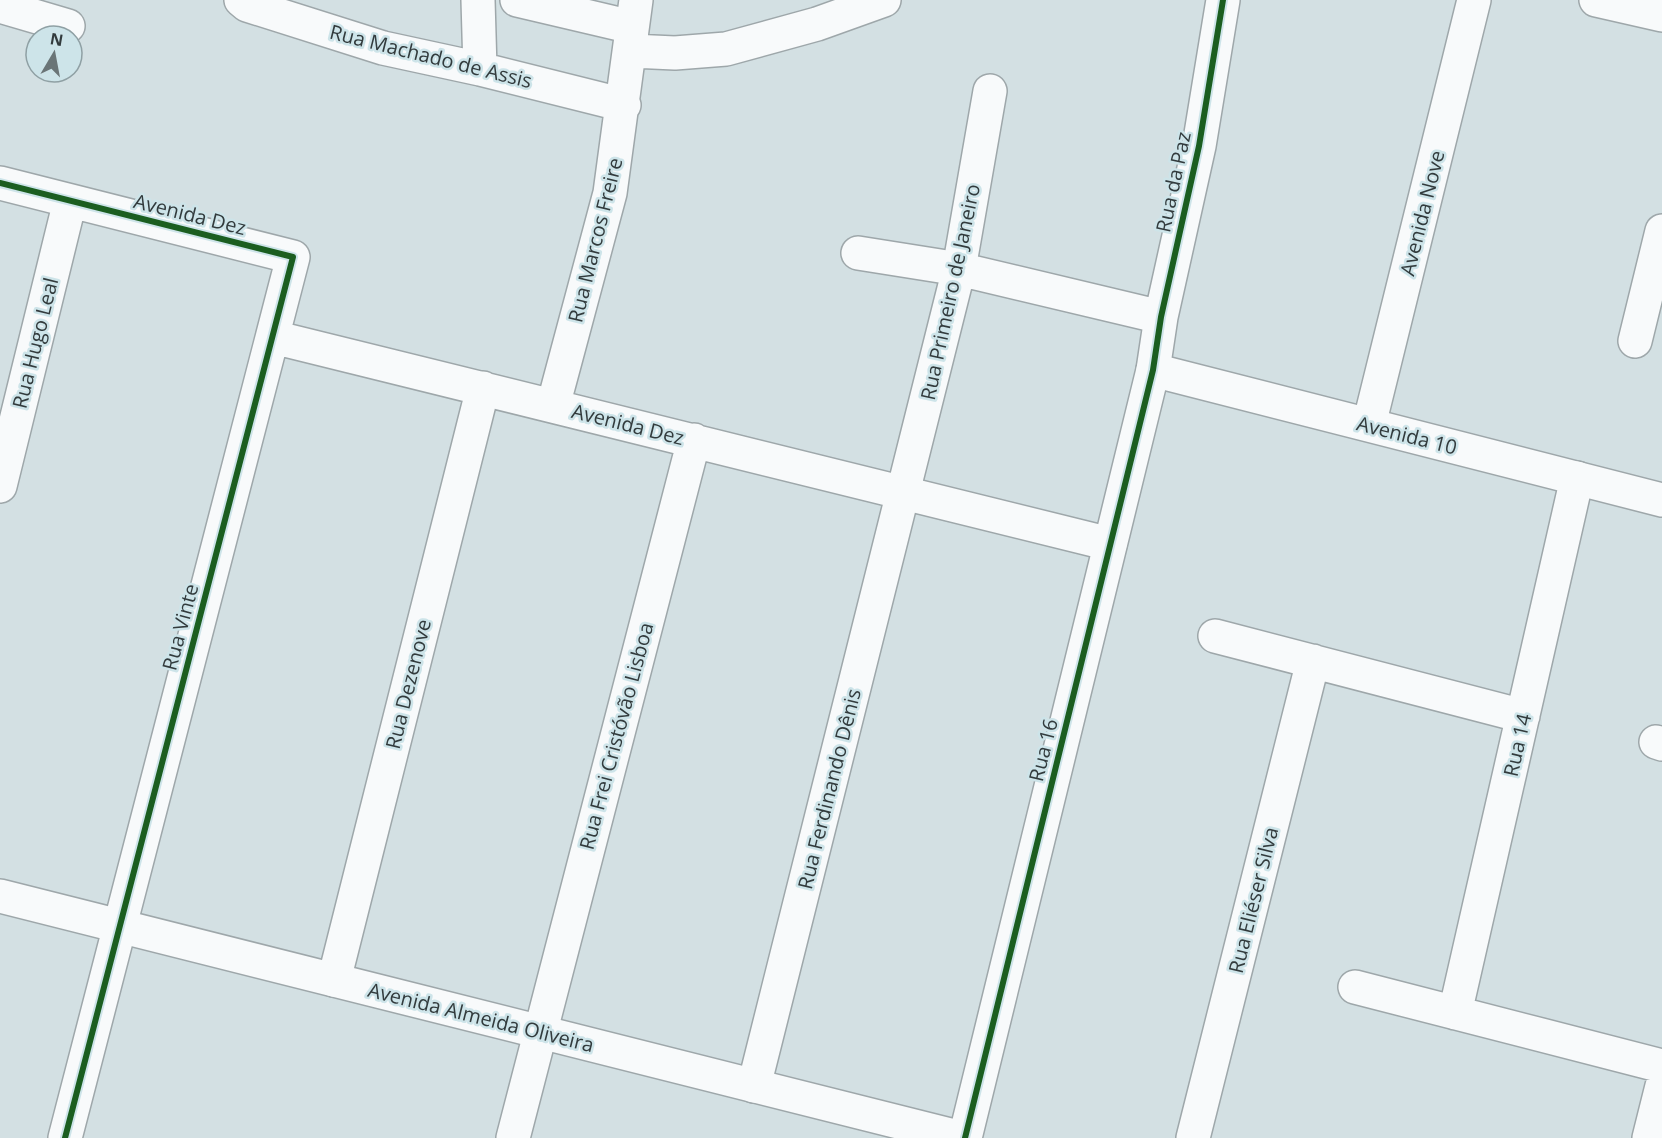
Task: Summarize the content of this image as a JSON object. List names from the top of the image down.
{
  "streets": {
    "street": [
      "Rua Machado de Assis",
      "Rua da Paz",
      "Avenida Nove",
      "Avenida Dez",
      "Rua Marcos Freire",
      "Rua Primeiro de Janeiro",
      "Rua Hugo Leal",
      "Avenida 10",
      "Rua Vinte",
      "Rua Dezenove",
      "Rua Frei Cristóvão Lisboa",
      "Rua 14",
      "Rua 16",
      "Rua Ferdinando Dênis",
      "Rua Eliéser Silva",
      "Avenida Almeida Oliveira"
    ]
  },
  "crossings": [
    ["Rua Machado de Assis", "Rua Marcos Freire"],
    ["Rua da Paz", "Avenida 10"],
    ["Rua da Paz", "Rua 16"],
    ["Avenida Nove", "Avenida 10"],
    ["Avenida Dez", "Rua Marcos Freire"],
    ["Avenida Dez", "Rua Primeiro de Janeiro"],
    ["Avenida Dez", "Rua Hugo Leal"],
    ["Avenida Dez", "Rua Vinte"],
    ["Avenida Dez", "Rua Dezenove"],
    ["Avenida Dez", "Rua Frei Cristóvão Lisboa"],
    ["Avenida Dez", "Rua 16"],
    ["Avenida Dez", "Rua Ferdinando Dênis"],
    ["Rua Primeiro de Janeiro", "Rua Ferdinando Dênis"],
    ["Avenida 10", "Rua 14"],
    ["Avenida 10", "Rua 16"],
    ["Rua Vinte", "Avenida Almeida Oliveira"],
    ["Rua Dezenove", "Avenida Almeida Oliveira"],
    ["Rua Frei Cristóvão Lisboa", "Avenida Almeida Oliveira"],
    ["Rua 16", "Avenida Almeida Oliveira"],
    ["Rua Ferdinando Dênis", "Avenida Almeida Oliveira"]
  ],
  "north": "top"
}
